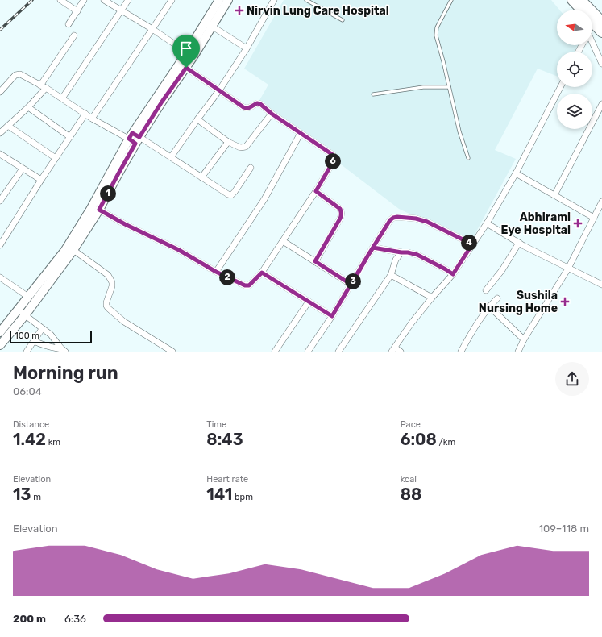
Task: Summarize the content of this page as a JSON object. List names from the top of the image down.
{
  "places": {
    "health": ["Nirvin Lung Care Hospital", "Abhirami Eye Hospital", "Sushila Nursing Home"]
  },
  "scale_bar": "100 m",
  "north": "left",
  "page": {
    "pins": [
      "6",
      "1",
      "4",
      "2",
      "3"
    ],
    "scale": "100 m",
    "heading": ["Morning run", "06:04"],
    "stats": [
      ["Distance", "1.42 km"],
      ["Time", "8:43"],
      ["Pace", "6:08 /km"],
      ["Elevation", "13 m"],
      ["Heart rate", "141 bpm"],
      ["kcal", "88"]
    ],
    "chart": ["Elevation", "109–118 m"],
    "list": [
      {
        "name": "200 m",
        "note": "6:36"
      }
    ]
  }
}
